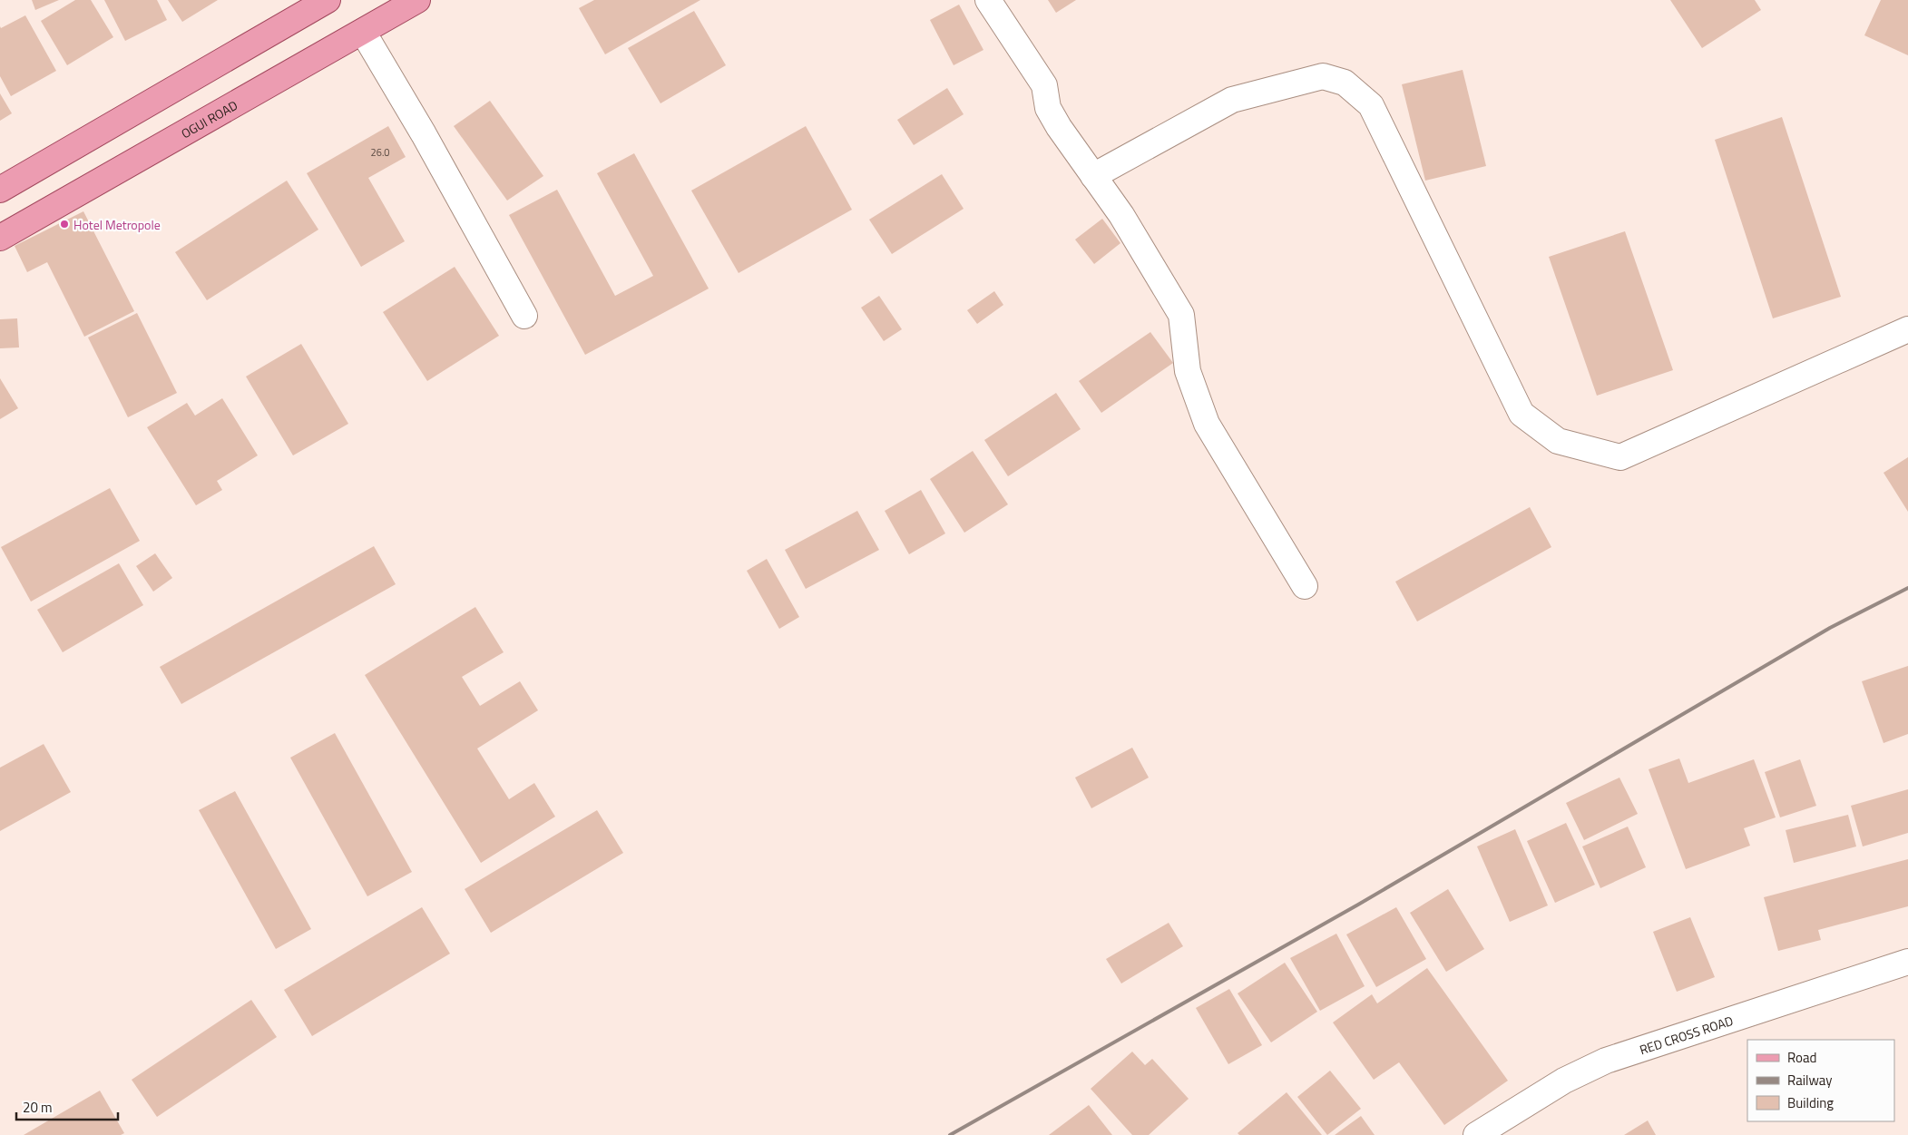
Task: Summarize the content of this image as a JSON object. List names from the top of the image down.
{
  "streets": {
    "main road": ["OGUI ROAD"],
    "street": ["RED CROSS ROAD"]
  },
  "places": ["Hotel Metropole"],
  "house_numbers": ["26.0"],
  "legend": ["Road", "Railway", "Building"],
  "scale_bar": "20 m"
}
